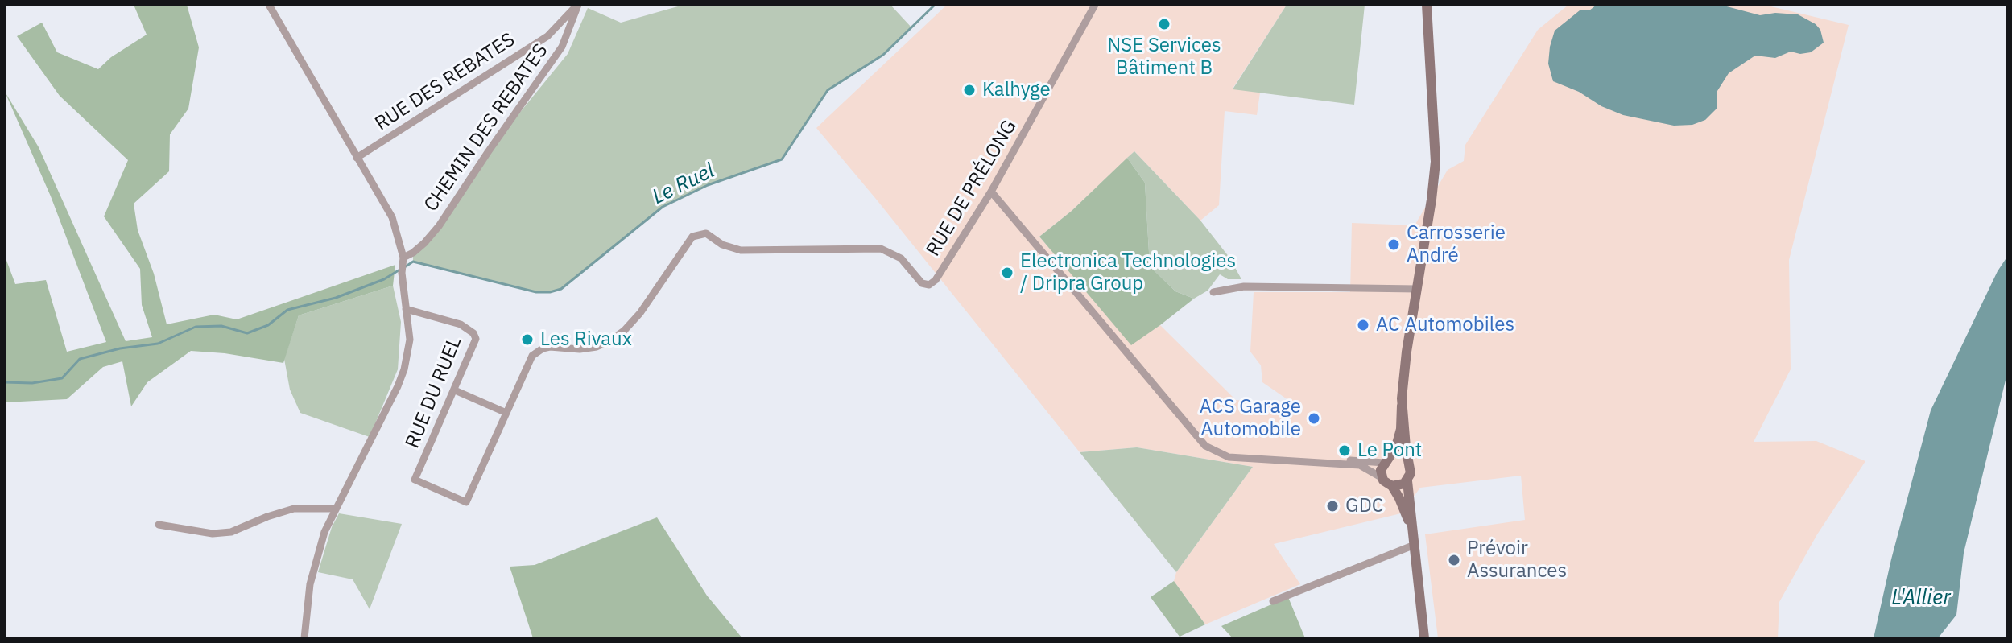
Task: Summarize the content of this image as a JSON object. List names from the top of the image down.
{
  "streets": {
    "street": [
      "RUE DES REBATES",
      "CHEMIN DES REBATES",
      "RUE DE PRÉLONG",
      "RUE DU RUEL"
    ]
  },
  "crossings": [
    ["RUE DES REBATES", "CHEMIN DES REBATES"],
    ["RUE DE PRÉLONG", "RUE DU RUEL"]
  ],
  "water": ["Le Ruel", "L'Allier"],
  "places": [
    "NSE Services Bâtiment B",
    "Kalhyge",
    "Carrosserie André",
    "Electronica Technologies / Dripra Group",
    "AC Automobiles",
    "Les Rivaux",
    "ACS Garage Automobile",
    "Le Pont",
    "GDC",
    "Prévoir Assurances"
  ]
}
